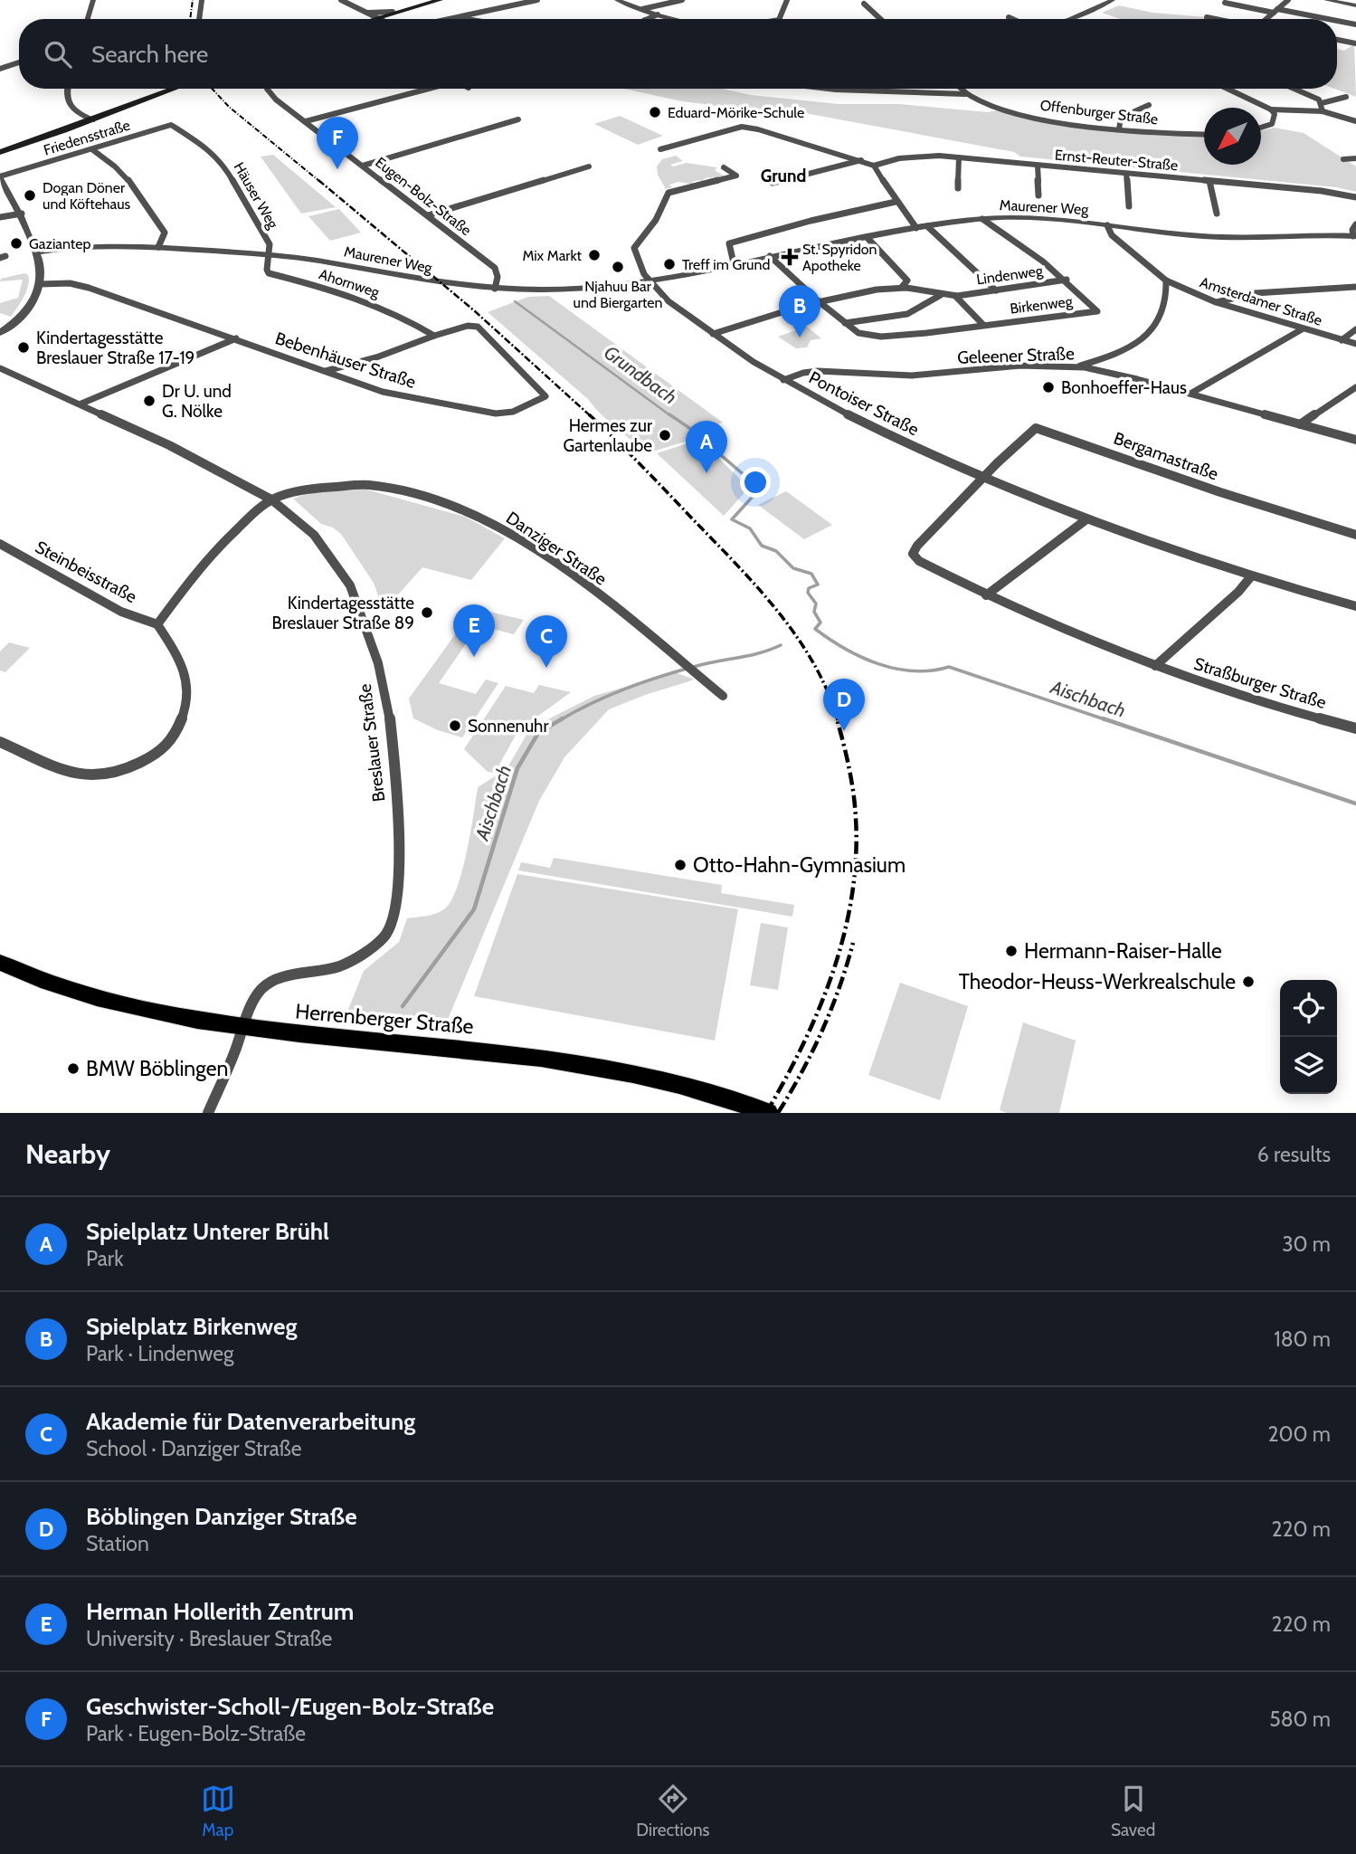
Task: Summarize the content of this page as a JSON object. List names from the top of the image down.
{
  "streets": {
    "main road": ["Herrenberger Straße"],
    "street": [
      "Offenburger Straße",
      "Friedensstraße",
      "Ernst-Reuter-Straße",
      "Häuser Weg",
      "Eugen-Bolz-Straße",
      "Maurener Weg",
      "Lindenweg",
      "Ahornweg",
      "Amsterdamer Straße",
      "Birkenweg",
      "Geleener Straße",
      "Bebenhäuser Straße",
      "Pontoiser Straße",
      "Bergamastraße",
      "Danziger Straße",
      "Steinbeisstraße",
      "Straßburger Straße",
      "Breslauer Straße"
    ]
  },
  "crossings": [
    ["Friedensstraße", "Häuser Weg"],
    ["Häuser Weg", "Maurener Weg"],
    ["Häuser Weg", "Ahornweg"],
    ["Eugen-Bolz-Straße", "Maurener Weg"],
    ["Maurener Weg", "Ahornweg"],
    ["Maurener Weg", "Amsterdamer Straße"],
    ["Maurener Weg", "Birkenweg"],
    ["Maurener Weg", "Pontoiser Straße"],
    ["Lindenweg", "Birkenweg"],
    ["Lindenweg", "Pontoiser Straße"],
    ["Ahornweg", "Bebenhäuser Straße"],
    ["Geleener Straße", "Pontoiser Straße"],
    ["Pontoiser Straße", "Bergamastraße"],
    ["Pontoiser Straße", "Straßburger Straße"],
    ["Bergamastraße", "Straßburger Straße"],
    ["Danziger Straße", "Breslauer Straße"],
    ["Breslauer Straße", "Herrenberger Straße"]
  ],
  "districts": ["Grund"],
  "water": ["Grundbach", "Aischbach"],
  "places": {
    "other": [
      "Eduard-Mörike-Schule",
      "Dogan Döner und Köftehaus",
      "Gaziantep",
      "Mix Markt",
      "Treff im Grund",
      "Njahuu Bar und Biergarten",
      "Kindertagesstätte Breslauer Straße 17-19",
      "Bonhoeffer-Haus",
      "Dr U. und G. Nölke",
      "Hermes zur Gartenlaube",
      "Kindertagesstätte Breslauer Straße 89",
      "Sonnenuhr",
      "Otto-Hahn-Gymnasium",
      "Hermann-Raiser-Halle",
      "Theodor-Heuss-Werkrealschule",
      "BMW Böblingen"
    ],
    "health": ["St. Spyridon Apotheke"]
  },
  "north": "bottom left",
  "page": {
    "search": "Search here",
    "pins": [
      "F",
      "B",
      "A",
      "E",
      "C",
      "D"
    ],
    "heading": ["Nearby", "6 results"],
    "list": [
      {
        "mark": "A",
        "name": "Spielplatz Unterer Brühl",
        "note": "Park",
        "value": "30 m"
      },
      {
        "mark": "B",
        "name": "Spielplatz Birkenweg",
        "note": "Park · Lindenweg",
        "value": "180 m"
      },
      {
        "mark": "C",
        "name": "Akademie für Datenverarbeitung",
        "note": "School · Danziger Straße",
        "value": "200 m"
      },
      {
        "mark": "D",
        "name": "Böblingen Danziger Straße",
        "note": "Station",
        "value": "220 m"
      },
      {
        "mark": "E",
        "name": "Herman Hollerith Zentrum",
        "note": "University · Breslauer Straße",
        "value": "220 m"
      },
      {
        "mark": "F",
        "name": "Geschwister-Scholl-/Eugen-Bolz-Straße",
        "note": "Park · Eugen-Bolz-Straße",
        "value": "580 m"
      }
    ],
    "nav": ["Map", "Directions", "Saved"]
  }
}
